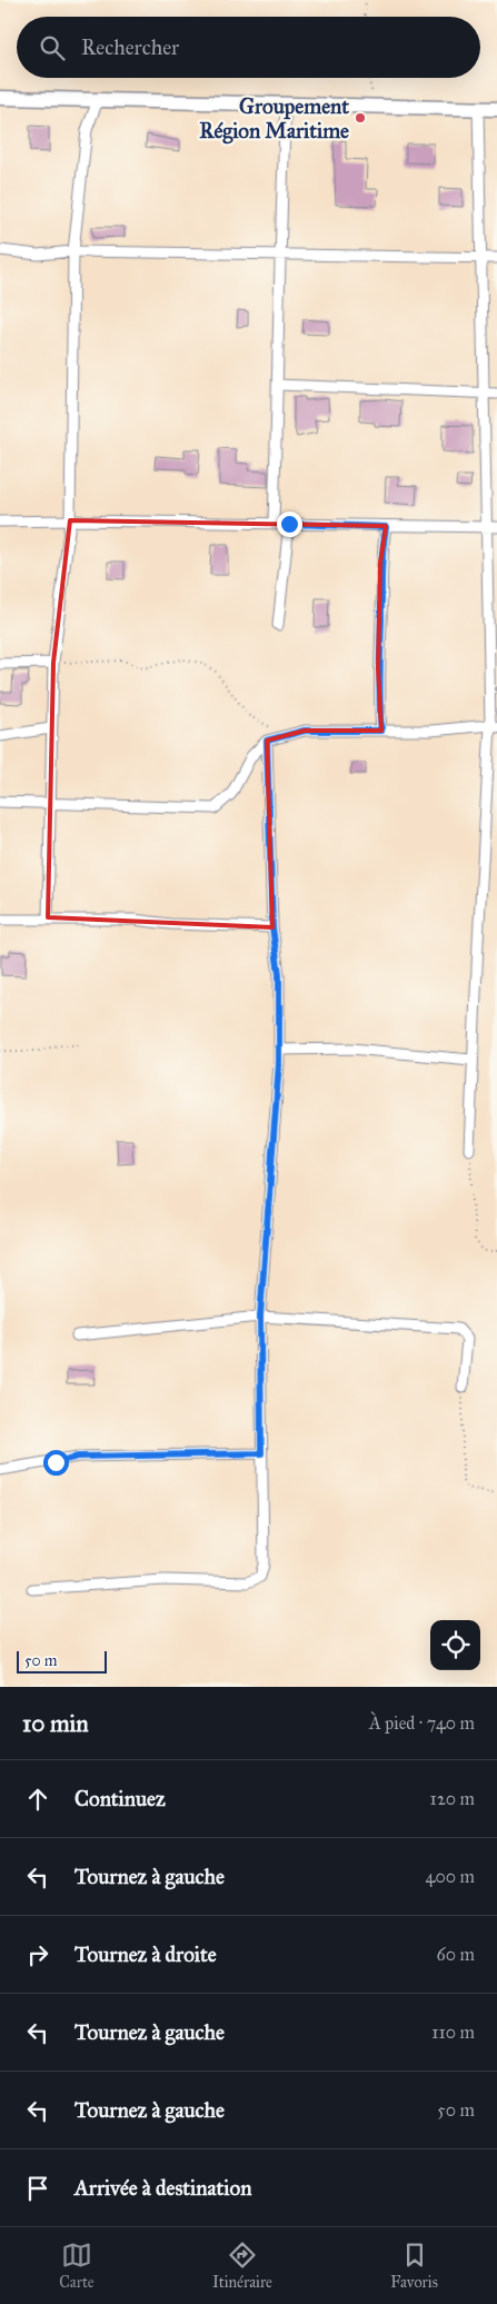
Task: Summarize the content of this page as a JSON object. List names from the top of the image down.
{
  "places": ["Groupement Région Maritime"],
  "scale_bar": "50 m",
  "page": {
    "search": "Rechercher",
    "scale": "50 m",
    "heading": ["10 min", "À pied · 740 m"],
    "list": [
      ["Continuez", "120 m"],
      ["Tournez à gauche", "400 m"],
      ["Tournez à droite", "60 m"],
      ["Tournez à gauche", "110 m"],
      ["Tournez à gauche", "50 m"],
      "Arrivée à destination"
    ],
    "nav": ["Carte", "Itinéraire", "Favoris"]
  }
}
